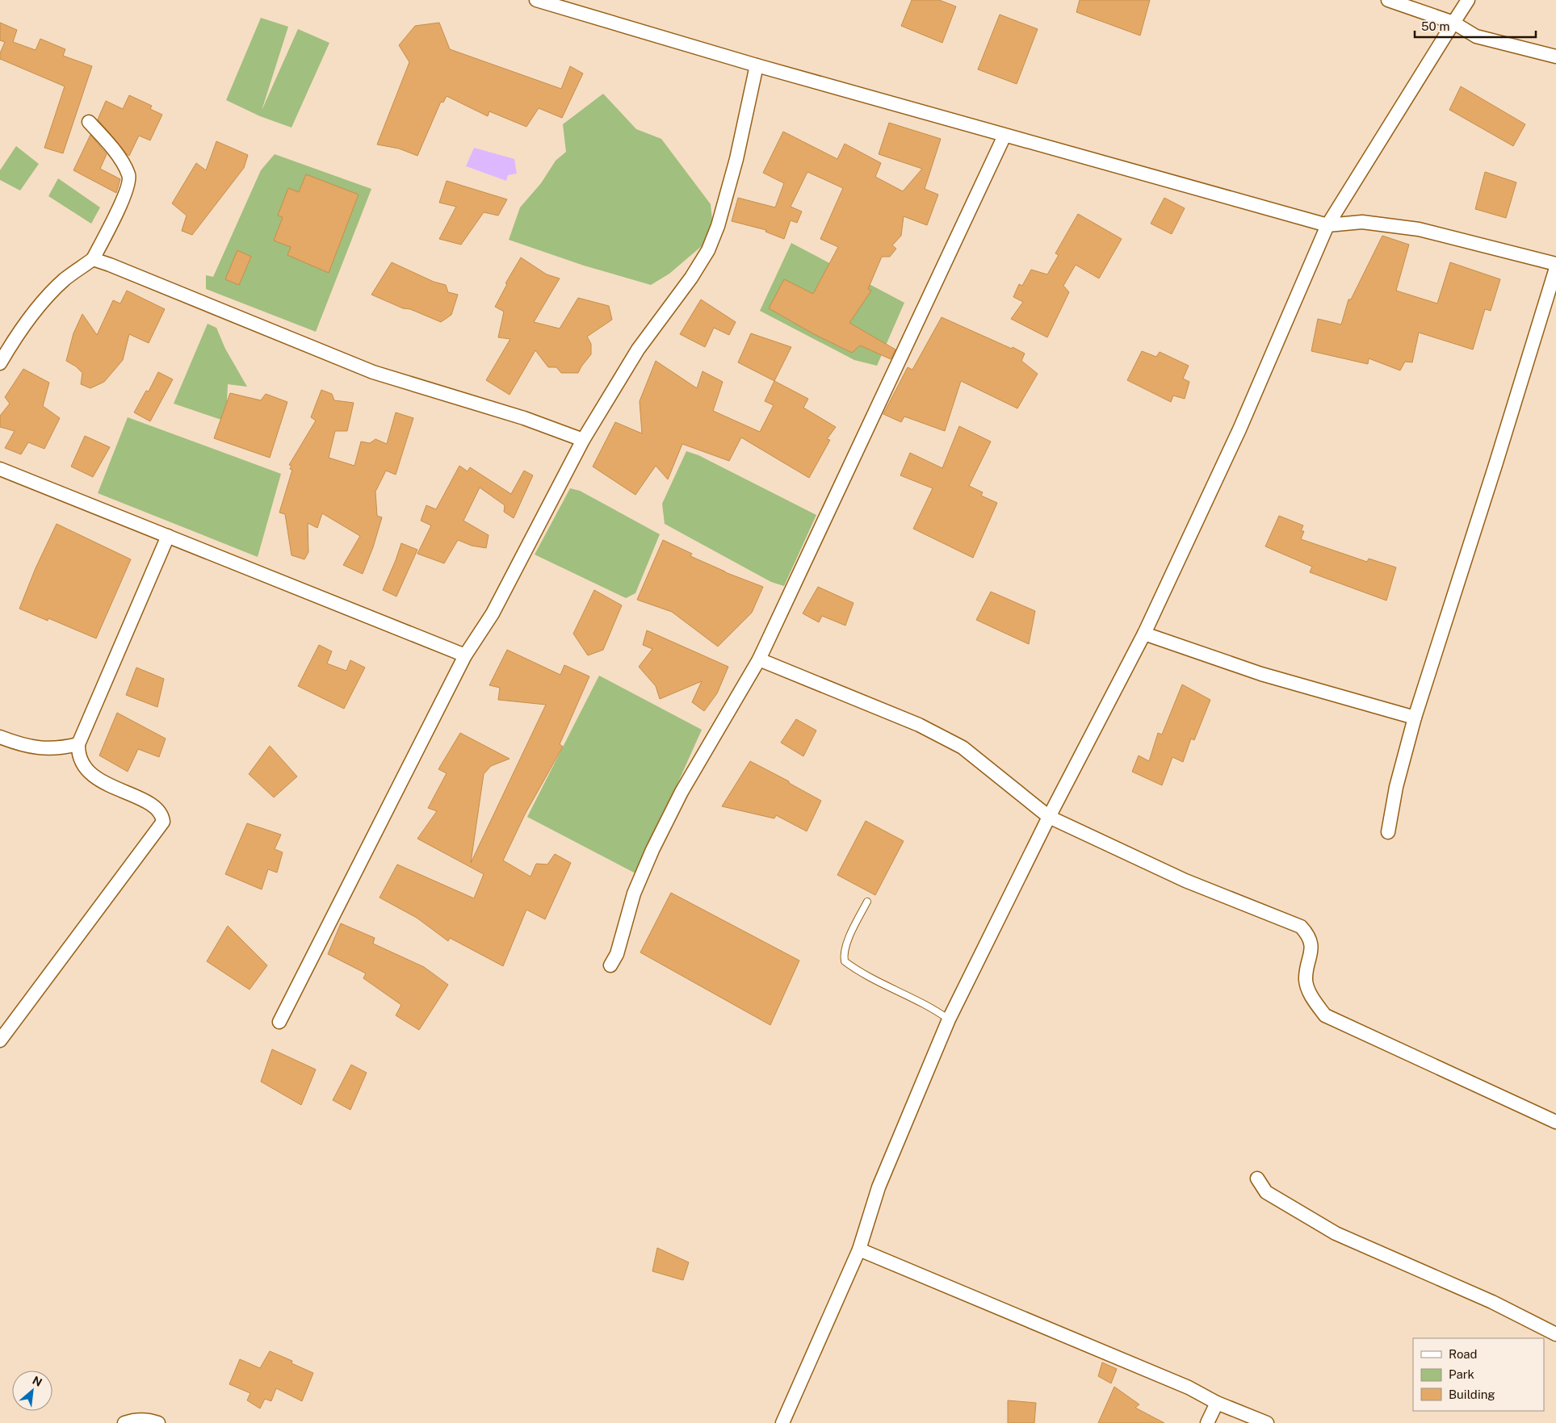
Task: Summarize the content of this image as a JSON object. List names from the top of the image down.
{
  "legend": ["Road", "Park", "Building"],
  "scale_bar": "50 m",
  "north": "top right"
}
